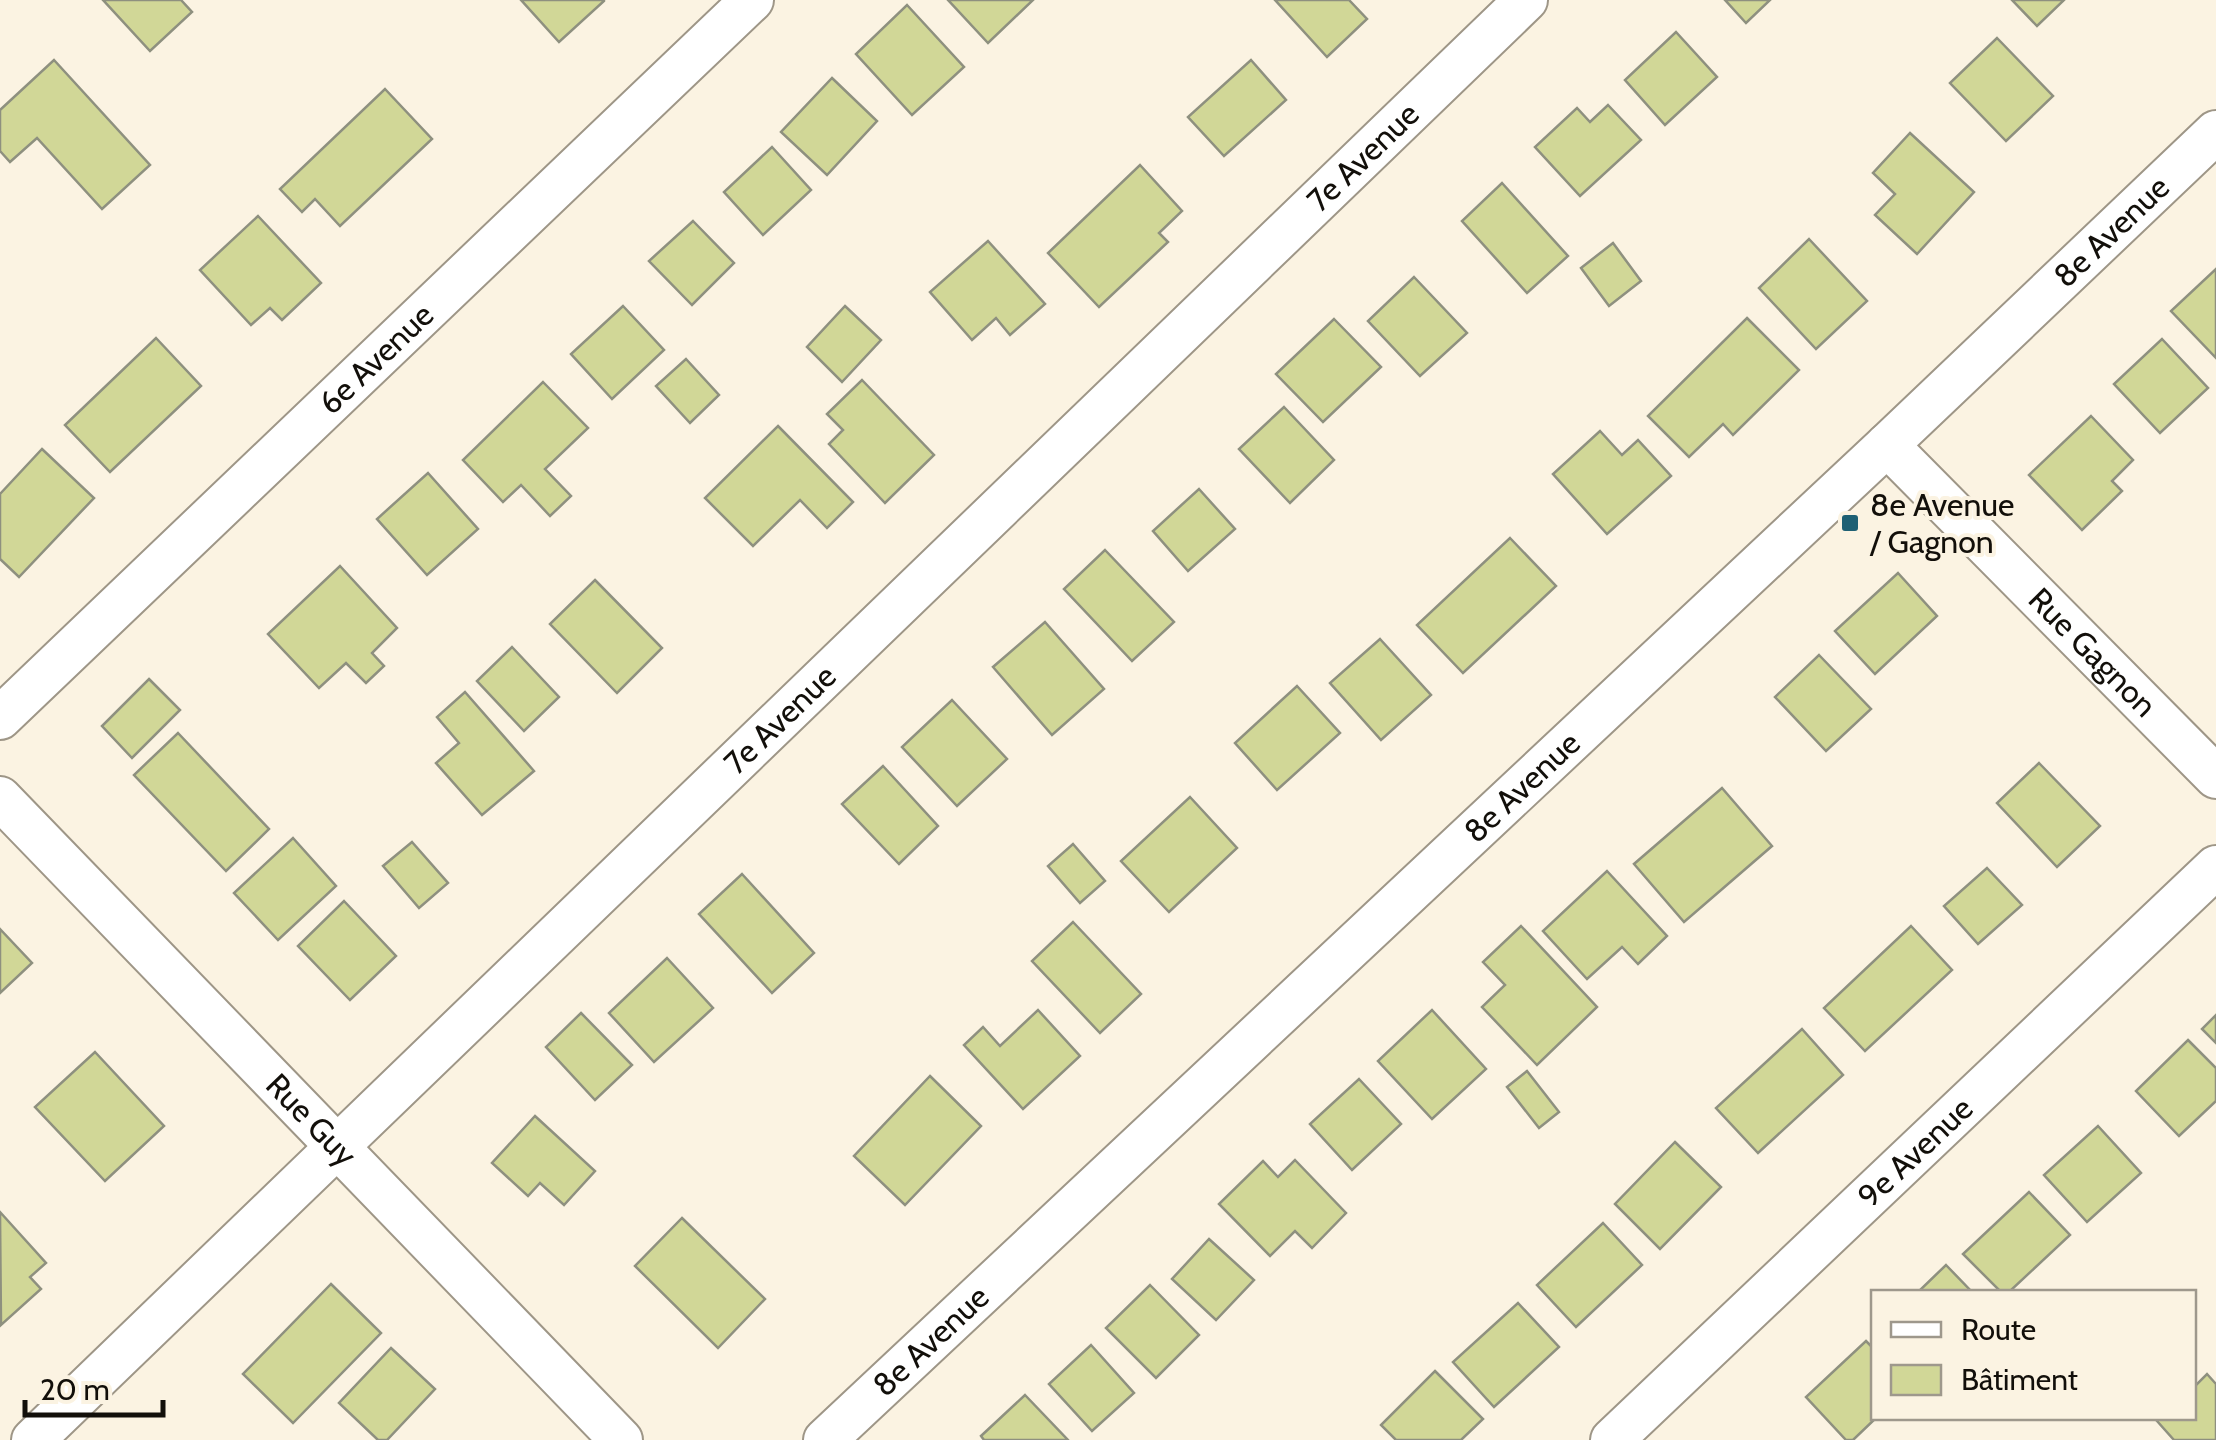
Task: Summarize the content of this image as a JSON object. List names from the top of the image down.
{
  "streets": {
    "street": [
      "7e Avenue",
      "8e Avenue",
      "6e Avenue",
      "Rue Gagnon",
      "Rue Guy",
      "9e Avenue"
    ]
  },
  "crossings": [
    ["7e Avenue", "Rue Guy"],
    ["8e Avenue", "Rue Gagnon"]
  ],
  "places": {
    "transit": ["8e Avenue / Gagnon"]
  },
  "legend": ["Route", "Bâtiment"],
  "scale_bar": "20 m"
}
